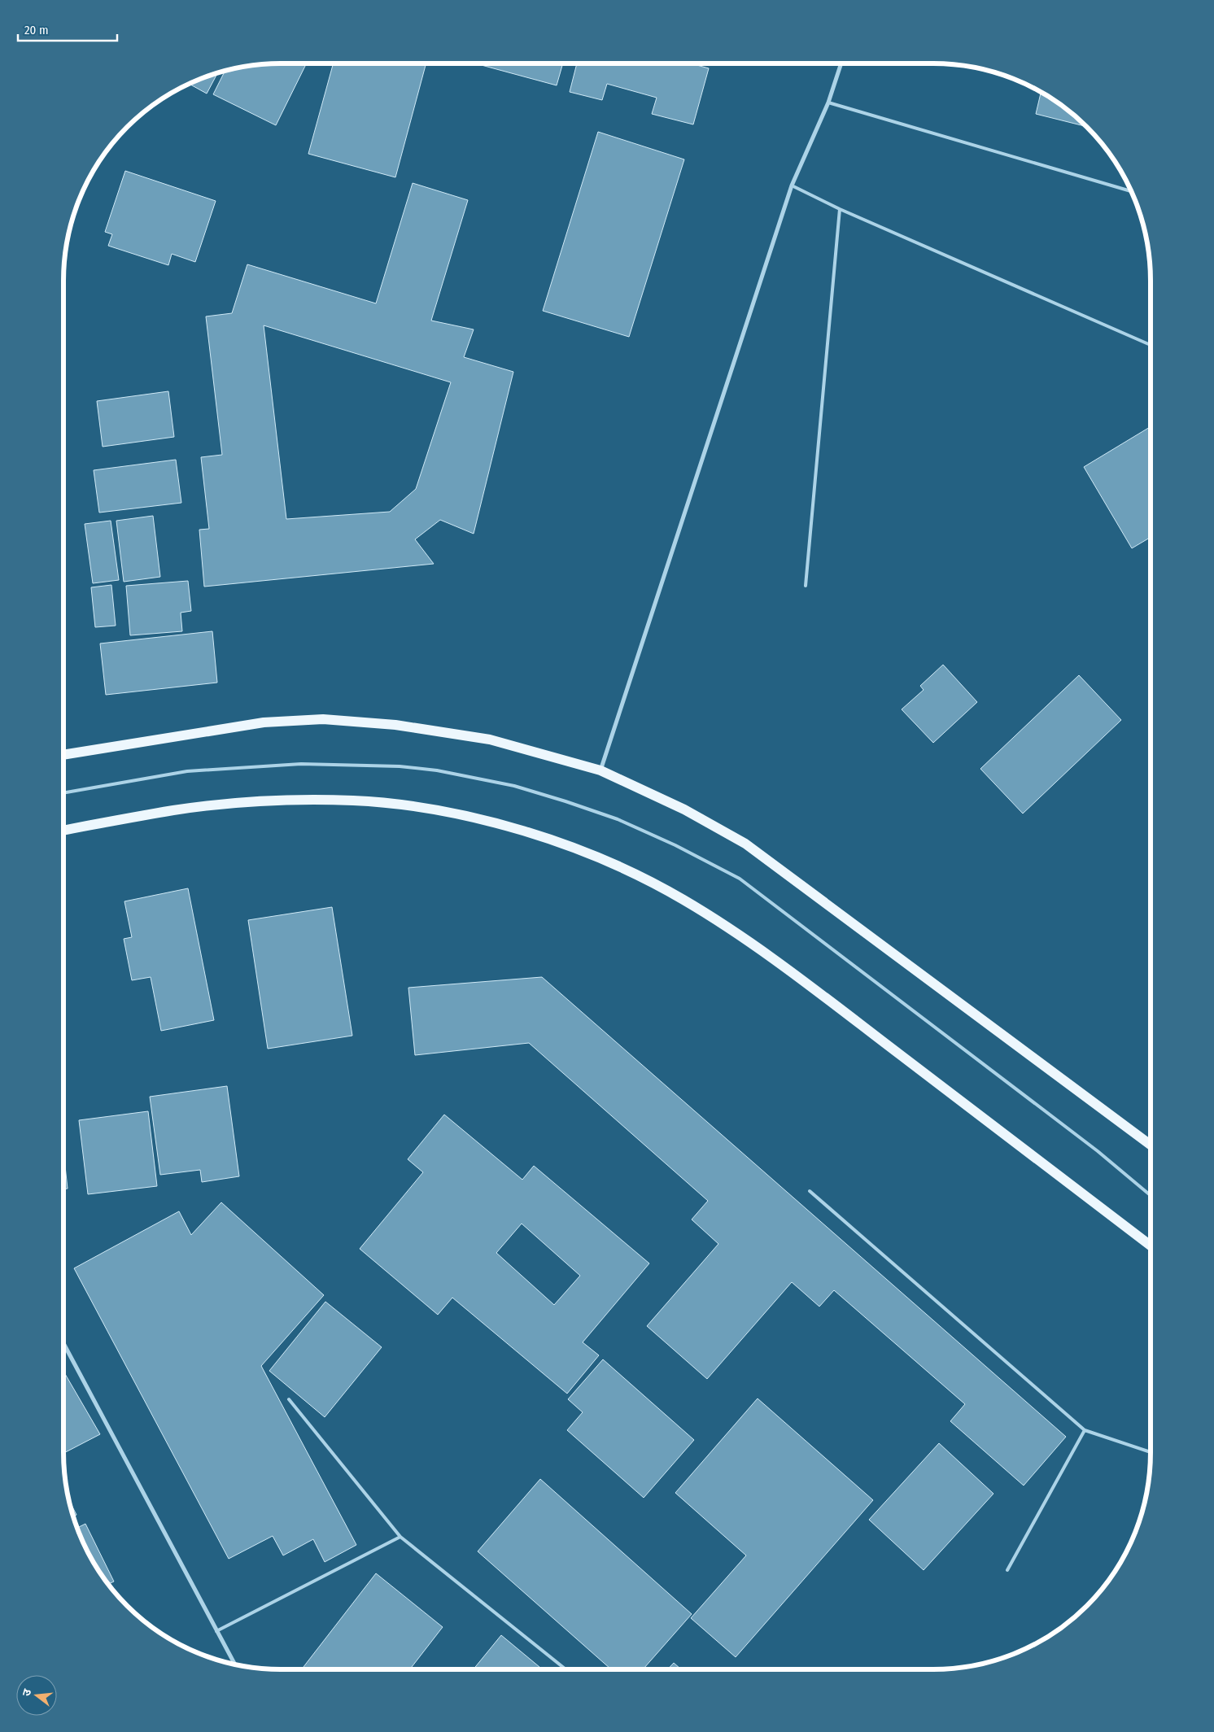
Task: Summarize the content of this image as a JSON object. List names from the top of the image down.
{
  "scale_bar": "20 m",
  "north": "left"
}
